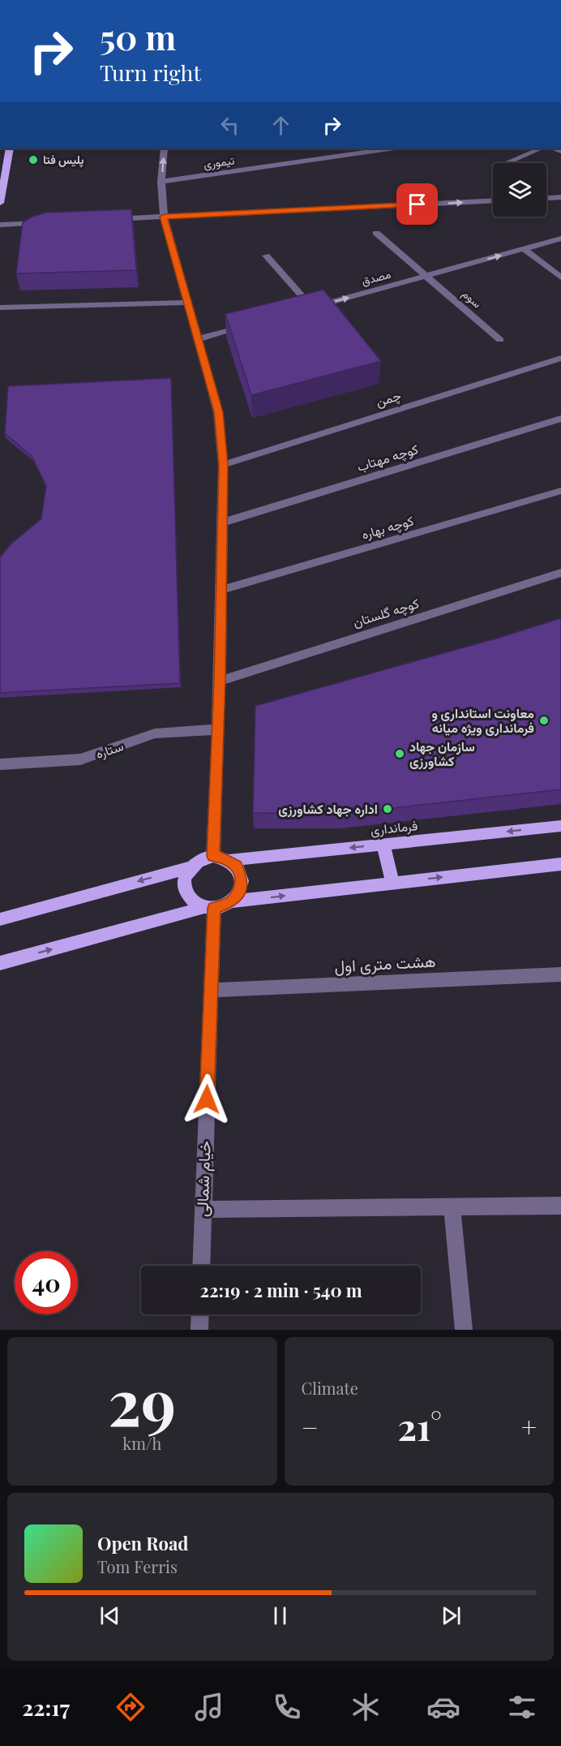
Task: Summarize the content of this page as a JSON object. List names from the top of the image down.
{
  "streets": {
    "main road": ["فرمانداری"],
    "street": [
      "تیموری",
      "مصدق",
      "سوم",
      "چمن",
      "کوچه مهتاب",
      "کوچه بهاره",
      "کوچه گلستان",
      "ستاره",
      "هشت متری اول",
      "خیام شمالی"
    ]
  },
  "crossings": [
    ["مصدق", "سوم"],
    ["فرمانداری", "خیام شمالی"],
    ["هشت متری اول", "خیام شمالی"]
  ],
  "places": [
    "پلیس فتا",
    "معاونت استانداری و فرمانداری ویژه میانه",
    "سازمان جهاد کشاورزی",
    "اداره جهاد کشاورزی"
  ],
  "page": {
    "turn": ["50 m", "Turn right"],
    "limit": "40",
    "trip": "22:19 · 2 min · 540 m",
    "tile": [
      ["29", "km/h"],
      "Climate"
    ],
    "heat": ["−", "21°", "+"],
    "song": ["Open Road", "Tom Ferris"],
    "tabs": "22:17"
  }
}
